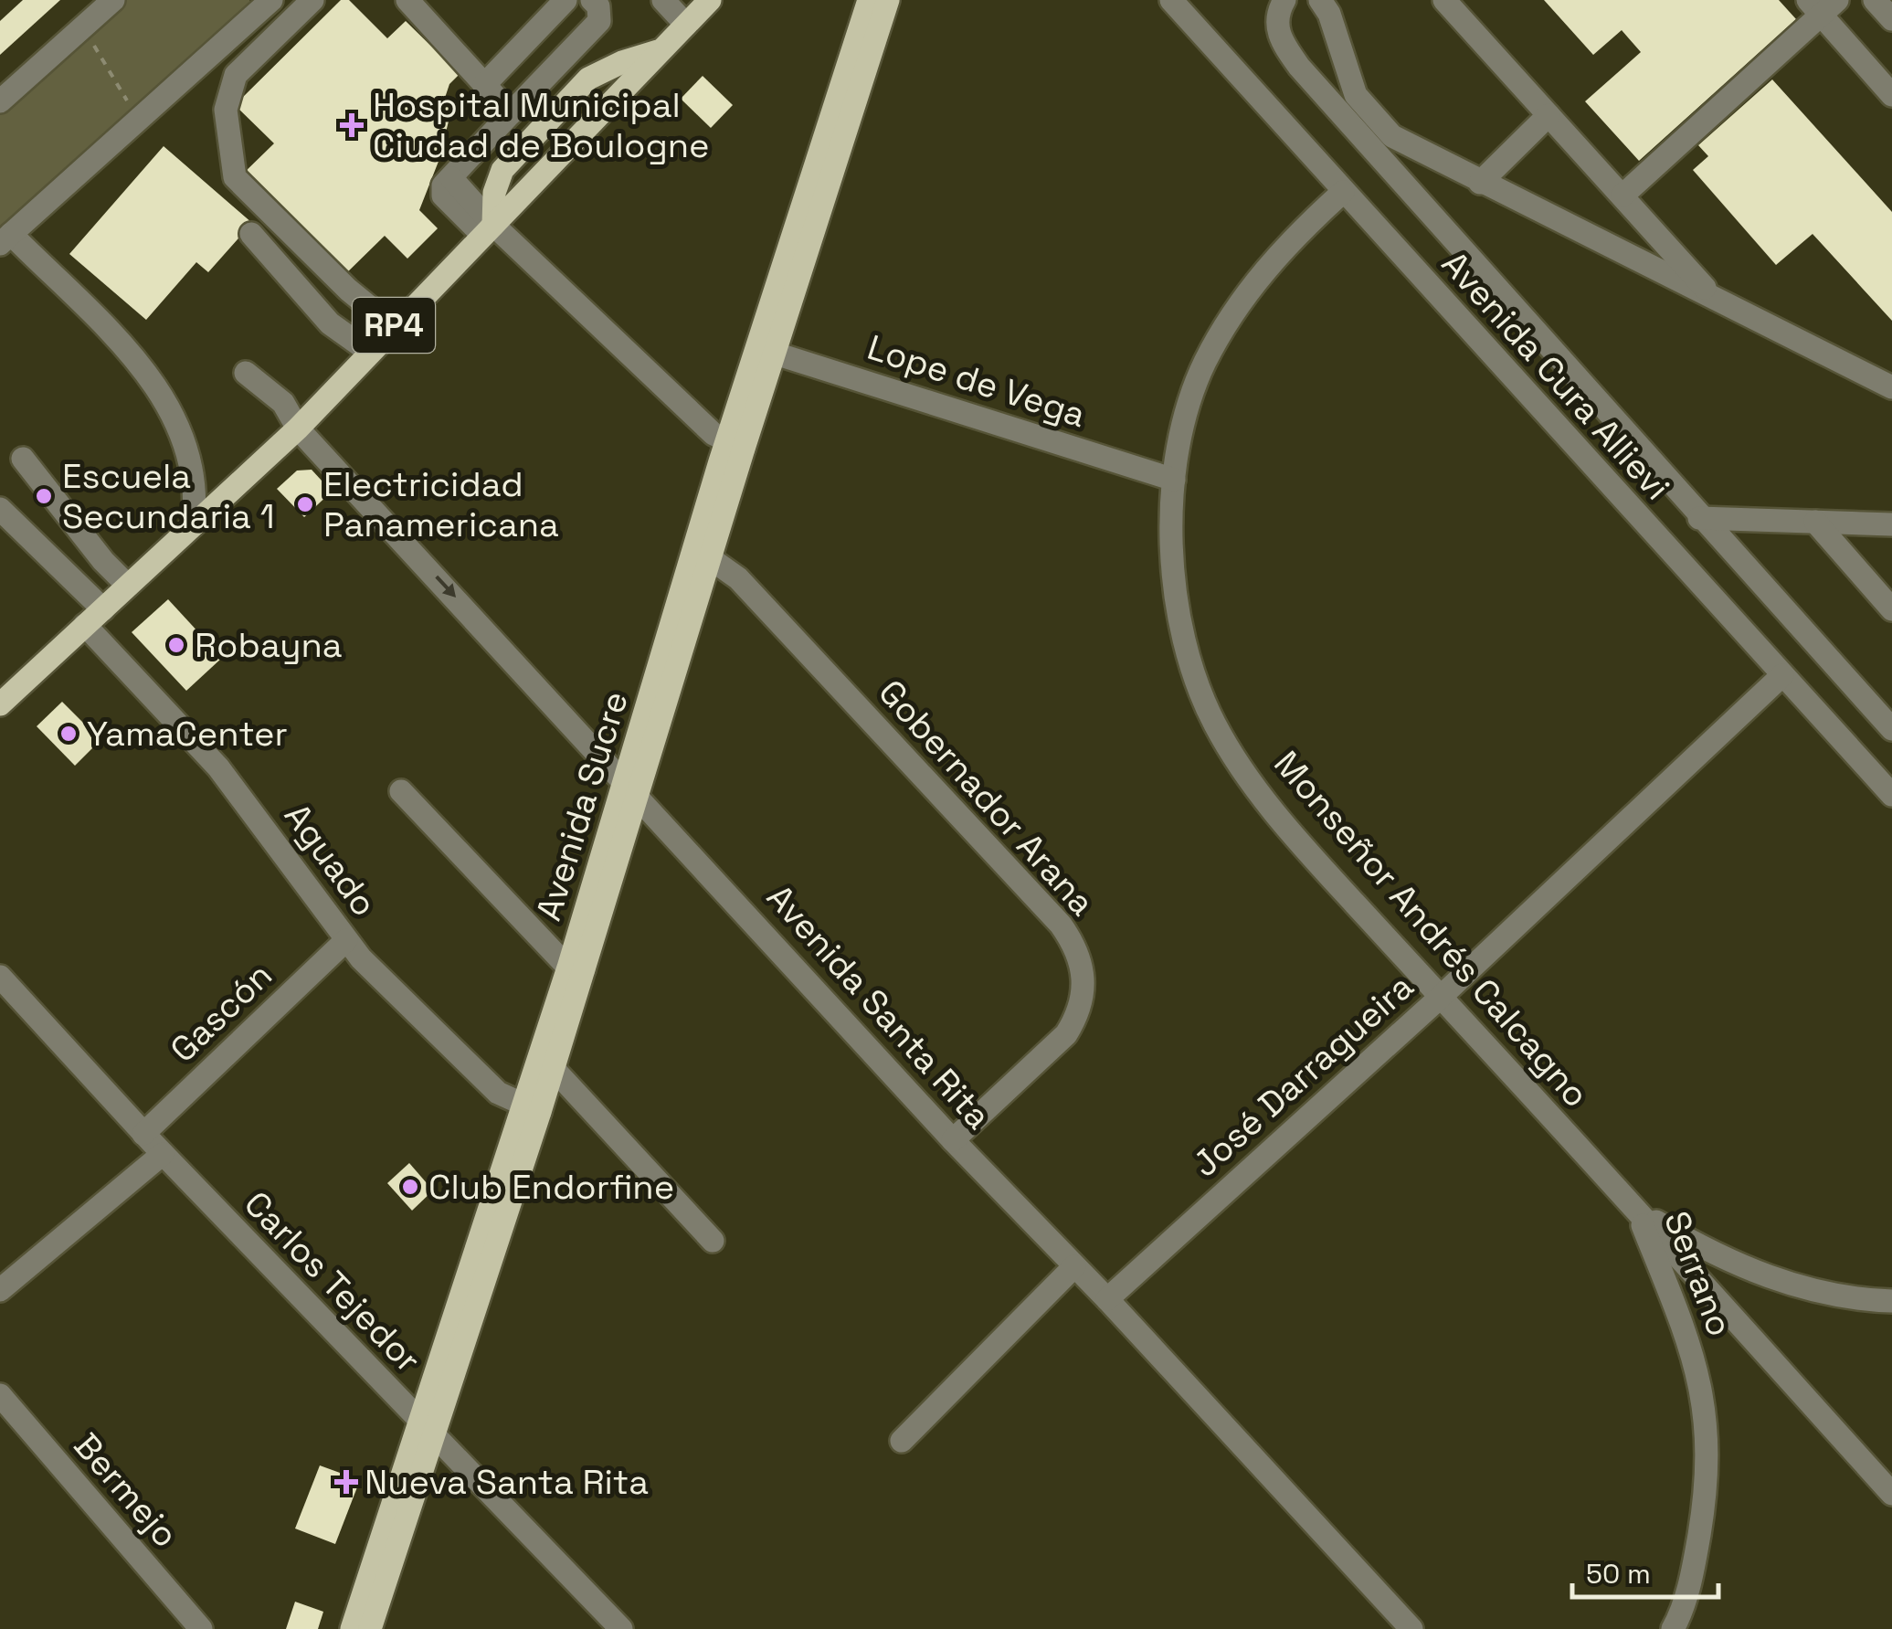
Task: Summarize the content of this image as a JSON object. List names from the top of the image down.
{
  "streets": {
    "main road": ["RP4", "Avenida Sucre"],
    "street": [
      "Avenida Cura Allievi",
      "Lope de Vega",
      "Gobernador Arana",
      "Aguado",
      "Monseñor Andrés Calcagno",
      "Avenida Santa Rita",
      "Gascón",
      "José Darragueira",
      "Serrano",
      "Carlos Tejedor",
      "Bermejo"
    ]
  },
  "crossings": [
    ["RP4", "Aguado"],
    ["RP4", "Avenida Santa Rita"],
    ["Avenida Cura Allievi", "Monseñor Andrés Calcagno"],
    ["Avenida Cura Allievi", "José Darragueira"],
    ["Lope de Vega", "Avenida Sucre"],
    ["Lope de Vega", "Monseñor Andrés Calcagno"],
    ["Gobernador Arana", "Avenida Sucre"],
    ["Gobernador Arana", "Avenida Santa Rita"],
    ["Avenida Sucre", "Aguado"],
    ["Avenida Sucre", "Avenida Santa Rita"],
    ["Avenida Sucre", "Carlos Tejedor"],
    ["Aguado", "Gascón"],
    ["Monseñor Andrés Calcagno", "José Darragueira"],
    ["Monseñor Andrés Calcagno", "Serrano"],
    ["Avenida Santa Rita", "José Darragueira"],
    ["Gascón", "Carlos Tejedor"]
  ],
  "places": {
    "health": ["Hospital Municipal Ciudad de Boulogne", "Nueva Santa Rita"],
    "other": [
      "Escuela Secundaria 1",
      "Electricidad Panamericana",
      "Robayna",
      "YamaCenter",
      "Club Endorfine"
    ]
  },
  "scale_bar": "50 m"
}
